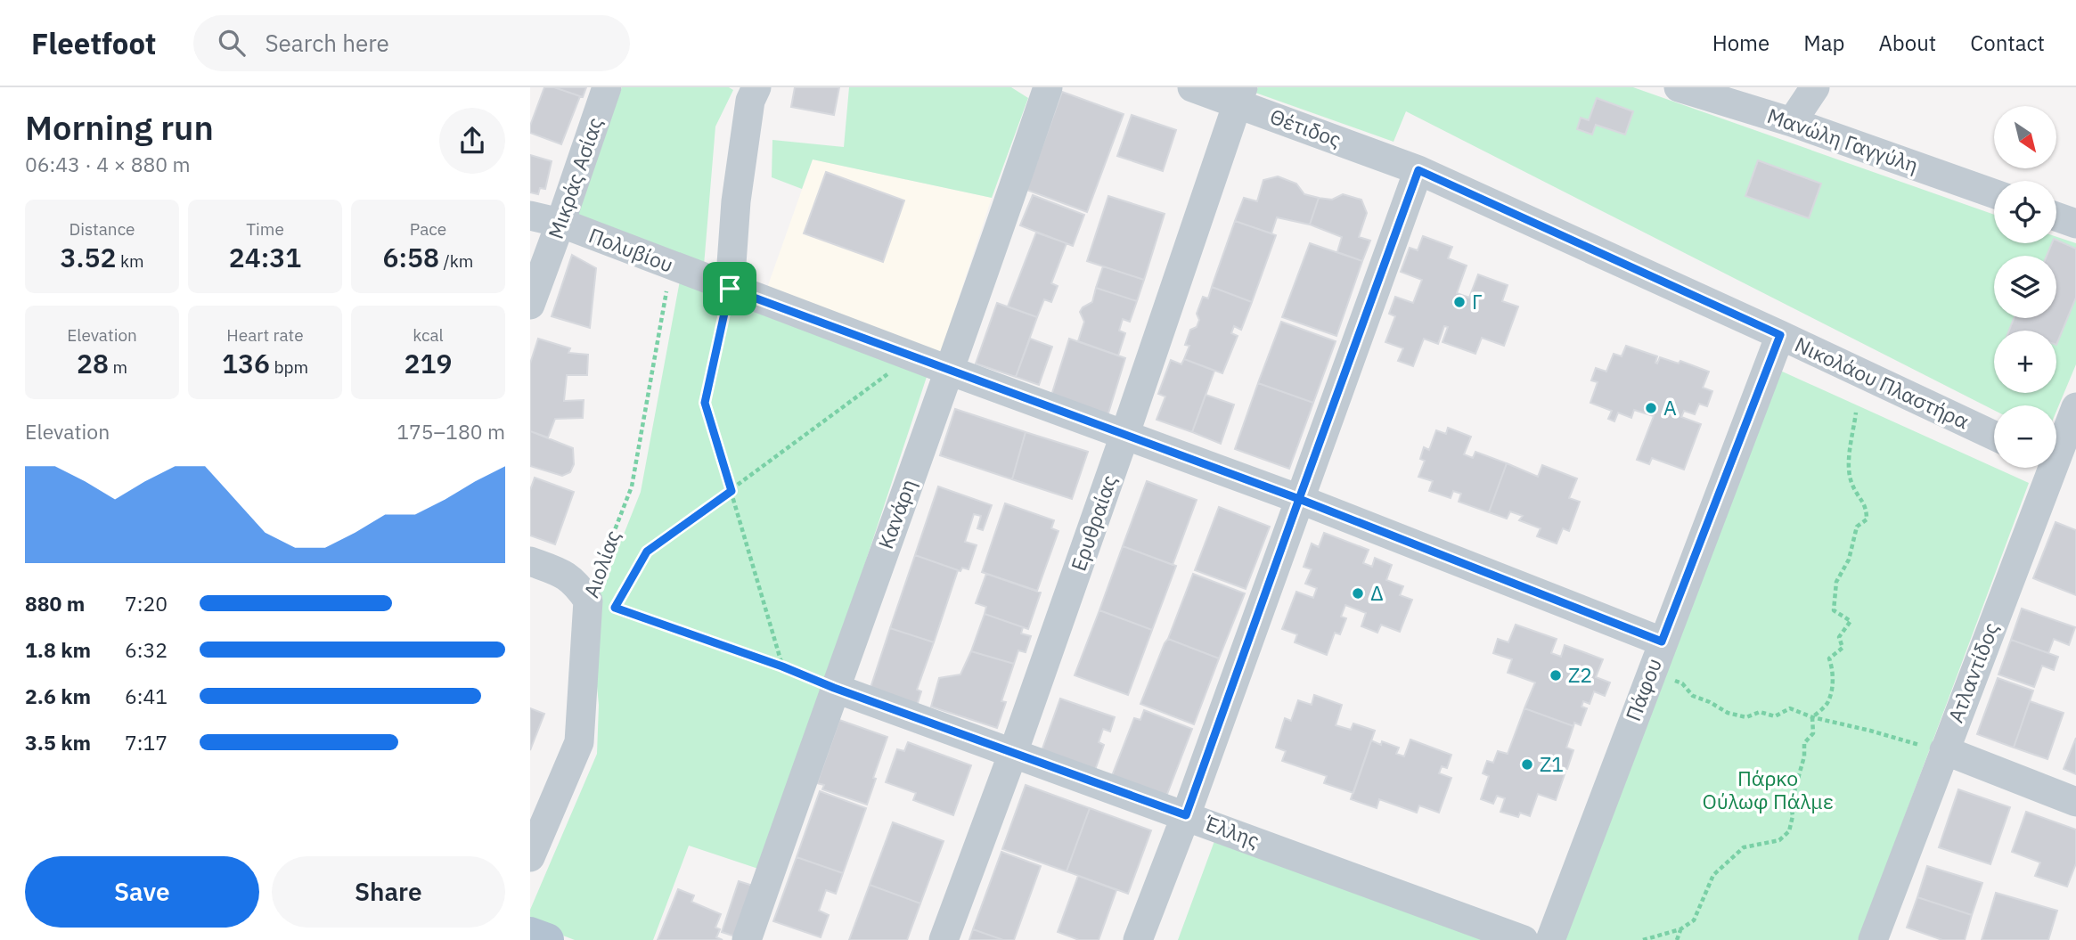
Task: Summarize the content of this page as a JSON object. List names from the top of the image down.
{
  "streets": {
    "street": [
      "Θέτιδος",
      "Μανώλη Γαγγύλη",
      "Μικράς Ασίας",
      "Πολυβίου",
      "Νικολάου Πλαστήρα",
      "Κανάρη",
      "Ερυθραίας",
      "Αιολίας",
      "Ατλαντίδος",
      "Πάφου",
      "Έλλης"
    ]
  },
  "crossings": [
    ["Θέτιδος", "Νικολάου Πλαστήρα"],
    ["Θέτιδος", "Ερυθραίας"],
    ["Μικράς Ασίας", "Πολυβίου"],
    ["Πολυβίου", "Κανάρη"],
    ["Πολυβίου", "Ερυθραίας"],
    ["Πολυβίου", "Αιολίας"],
    ["Πολυβίου", "Πάφου"],
    ["Νικολάου Πλαστήρα", "Πάφου"],
    ["Κανάρη", "Έλλης"],
    ["Ερυθραίας", "Έλλης"]
  ],
  "parks": ["Πάρκο Ούλωφ Πάλμε"],
  "places": [
    "Γ",
    "Α",
    "Δ",
    "Ζ2",
    "Ζ1"
  ],
  "north": "bottom right",
  "page": {
    "header": "Fleetfoot",
    "search": "Search here",
    "nav": [
      "Home",
      "Map",
      "About",
      "Contact"
    ],
    "heading": ["Morning run", "06:43 · 4 × 880 m"],
    "map_buttons": ["+", "−"],
    "stats": [
      ["Distance", "3.52 km"],
      ["Time", "24:31"],
      ["Pace", "6:58 /km"],
      ["Elevation", "28 m"],
      ["Heart rate", "136 bpm"],
      ["kcal", "219"]
    ],
    "chart": ["Elevation", "175–180 m"],
    "list": [
      {
        "name": "880 m",
        "note": "7:20"
      },
      {
        "name": "1.8 km",
        "note": "6:32"
      },
      {
        "name": "2.6 km",
        "note": "6:41"
      },
      {
        "name": "3.5 km",
        "note": "7:17"
      }
    ],
    "buttons": ["Save", "Share"]
  }
}
